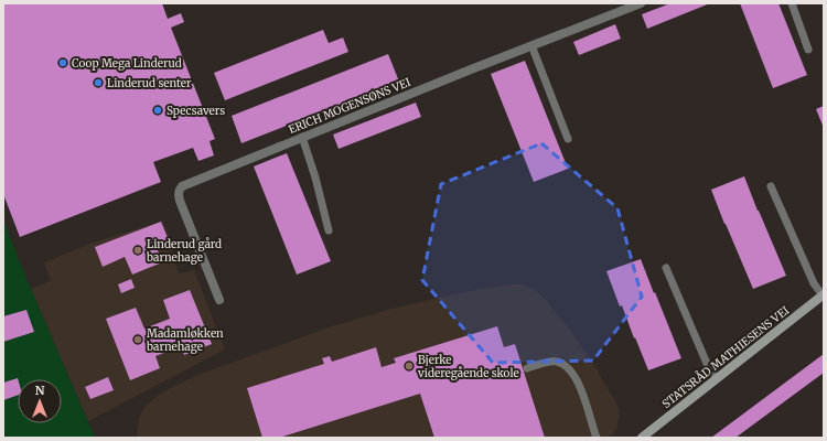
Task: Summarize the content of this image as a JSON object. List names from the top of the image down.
{
  "streets": {
    "street": ["ERICH MOGENSØNS VEI", "STATSRÅD MATHIESENS VEI"]
  },
  "places": [
    "Coop Mega Linderud",
    "Linderud senter",
    "Specsavers",
    "Linderud gård barnehage",
    "Madamløkken barnehage",
    "Bjerke videregående skole"
  ],
  "north": "top"
}
